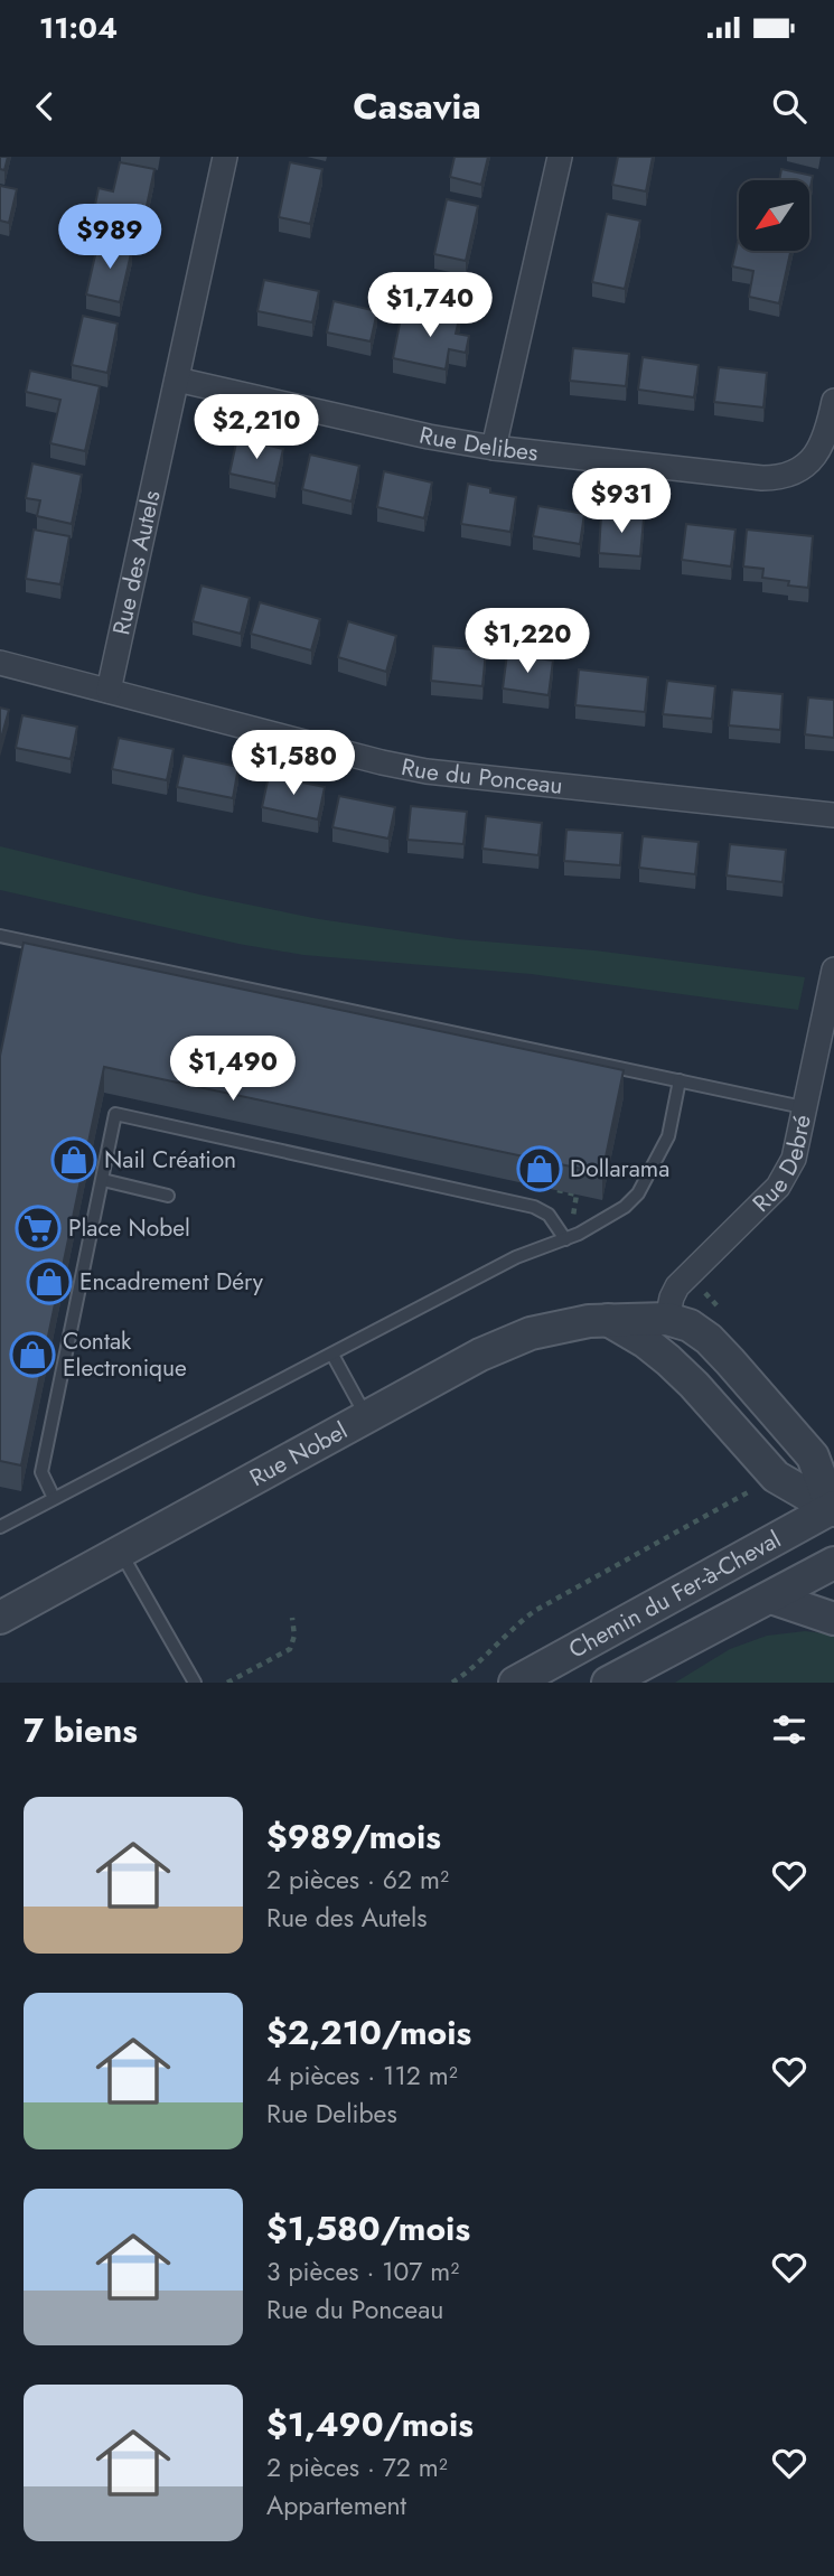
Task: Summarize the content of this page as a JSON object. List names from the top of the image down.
{
  "streets": {
    "street": [
      "Rue Delibes",
      "Rue des Autels",
      "Rue du Ponceau",
      "Rue Debré",
      "Rue Nobel",
      "Chemin du Fer-à-Cheval"
    ]
  },
  "crossings": [
    ["Rue Delibes", "Rue des Autels"],
    ["Rue des Autels", "Rue du Ponceau"],
    ["Rue Debré", "Rue Nobel"],
    ["Rue Nobel", "Chemin du Fer-à-Cheval"]
  ],
  "places": {
    "shop": [
      "Nail Création",
      "Dollarama",
      "Encadrement Déry",
      "Contak Electronique"
    ],
    "supermarket": ["Place Nobel"]
  },
  "north": "bottom left",
  "page": {
    "status": "11:04",
    "header": "Casavia",
    "price": [
      "$989",
      "$1,740",
      "$2,210",
      "$931",
      "$1,220",
      "$1,580",
      "$1,490"
    ],
    "heading": "7 biens",
    "list": [
      {
        "name": "$989/mois",
        "note": "2 pièces · 62 m² · Rue des Autels"
      },
      {
        "name": "$2,210/mois",
        "note": "4 pièces · 112 m² · Rue Delibes"
      },
      {
        "name": "$1,580/mois",
        "note": "3 pièces · 107 m² · Rue du Ponceau"
      },
      {
        "name": "$1,490/mois",
        "note": "2 pièces · 72 m² · Appartement"
      }
    ]
  }
}
